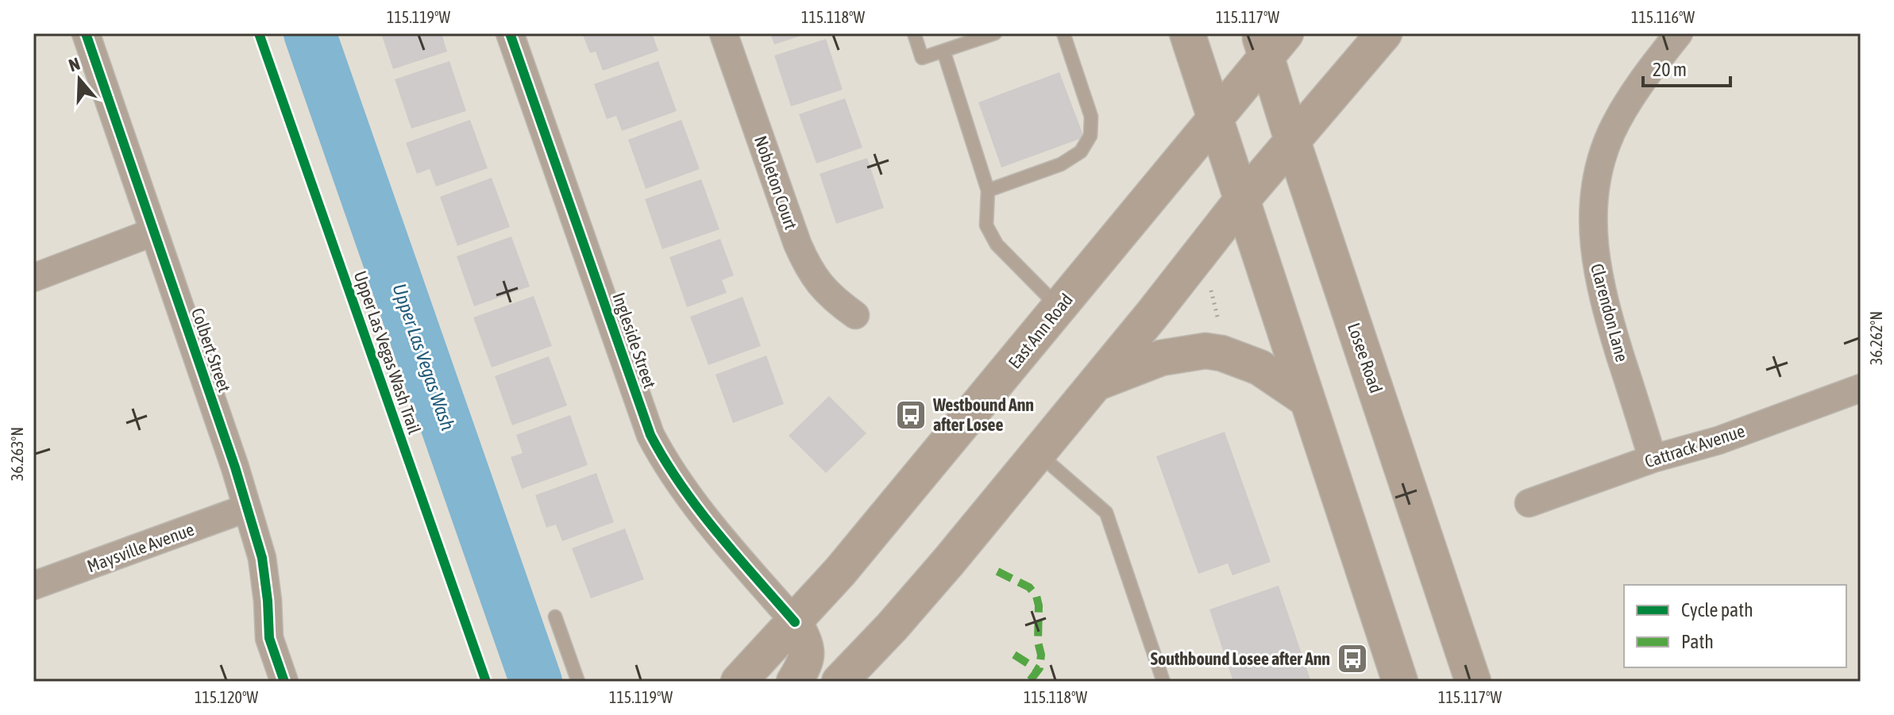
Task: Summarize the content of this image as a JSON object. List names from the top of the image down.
{
  "streets": {
    "main road": ["East Ann Road", "Losee Road"],
    "street": [
      "Nobleton Court",
      "Clarendon Lane",
      "Ingleside Street",
      "Colbert Street",
      "Cattrack Avenue",
      "Maysville Avenue"
    ],
    "cycle path": ["Upper Las Vegas Wash Trail"]
  },
  "crossings": [
    ["Clarendon Lane", "Cattrack Avenue"],
    ["East Ann Road", "Ingleside Street"],
    ["East Ann Road", "Losee Road"],
    ["Colbert Street", "Maysville Avenue"]
  ],
  "water": ["Upper Las Vegas Wash"],
  "places": {
    "bus stop": ["Westbound Ann after Losee", "Southbound Losee after Ann"]
  },
  "legend": ["Cycle path", "Path"],
  "scale_bar": "20 m",
  "north": "top",
  "coordinates": [
    "115.119°W",
    "115.118°W",
    "115.117°W",
    "115.116°W",
    "36.262°N",
    "36.263°N",
    "115.120°W"
  ]
}
